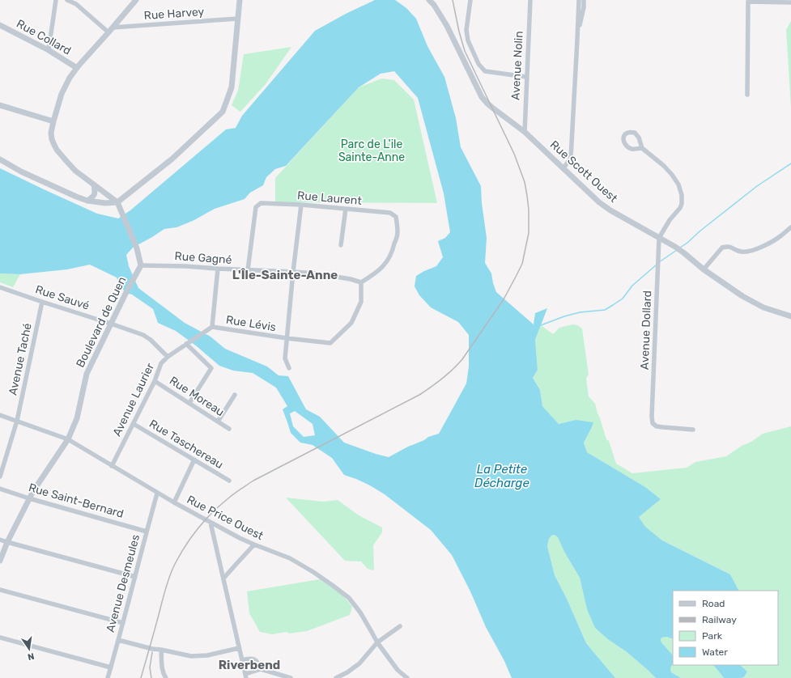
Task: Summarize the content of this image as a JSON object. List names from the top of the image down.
{
  "streets": {
    "street": [
      "Rue Harvey",
      "Rue Collard",
      "Avenue Nolin",
      "Rue Scott Ouest",
      "Rue Laurent",
      "Rue Gagné",
      "Rue Sauvé",
      "Boulevard de Quen",
      "Rue Lévis",
      "Avenue Dollard",
      "Avenue Taché",
      "Rue Moreau",
      "Avenue Laurier",
      "Rue Taschereau",
      "Rue Saint-Bernard",
      "Rue Price Ouest",
      "Avenue Desmeules"
    ]
  },
  "crossings": [
    ["Avenue Nolin", "Rue Scott Ouest"],
    ["Rue Scott Ouest", "Avenue Dollard"],
    ["Rue Laurent", "Rue Gagné"],
    ["Rue Laurent", "Rue Lévis"],
    ["Rue Gagné", "Boulevard de Quen"],
    ["Rue Gagné", "Rue Lévis"],
    ["Rue Sauvé", "Boulevard de Quen"],
    ["Rue Sauvé", "Avenue Taché"],
    ["Rue Sauvé", "Avenue Laurier"],
    ["Boulevard de Quen", "Rue Saint-Bernard"],
    ["Boulevard de Quen", "Rue Price Ouest"],
    ["Rue Lévis", "Avenue Laurier"],
    ["Avenue Taché", "Rue Price Ouest"],
    ["Rue Moreau", "Avenue Laurier"],
    ["Avenue Laurier", "Rue Taschereau"],
    ["Avenue Laurier", "Rue Price Ouest"],
    ["Rue Saint-Bernard", "Avenue Desmeules"],
    ["Rue Price Ouest", "Avenue Desmeules"]
  ],
  "districts": ["L'Île-Sainte-Anne", "Riverbend"],
  "water": ["La Petite Décharge"],
  "parks": ["Parc de L'ile Sainte-Anne"],
  "legend": [
    "Road",
    "Railway",
    "Park",
    "Water"
  ],
  "north": "bottom"
}
